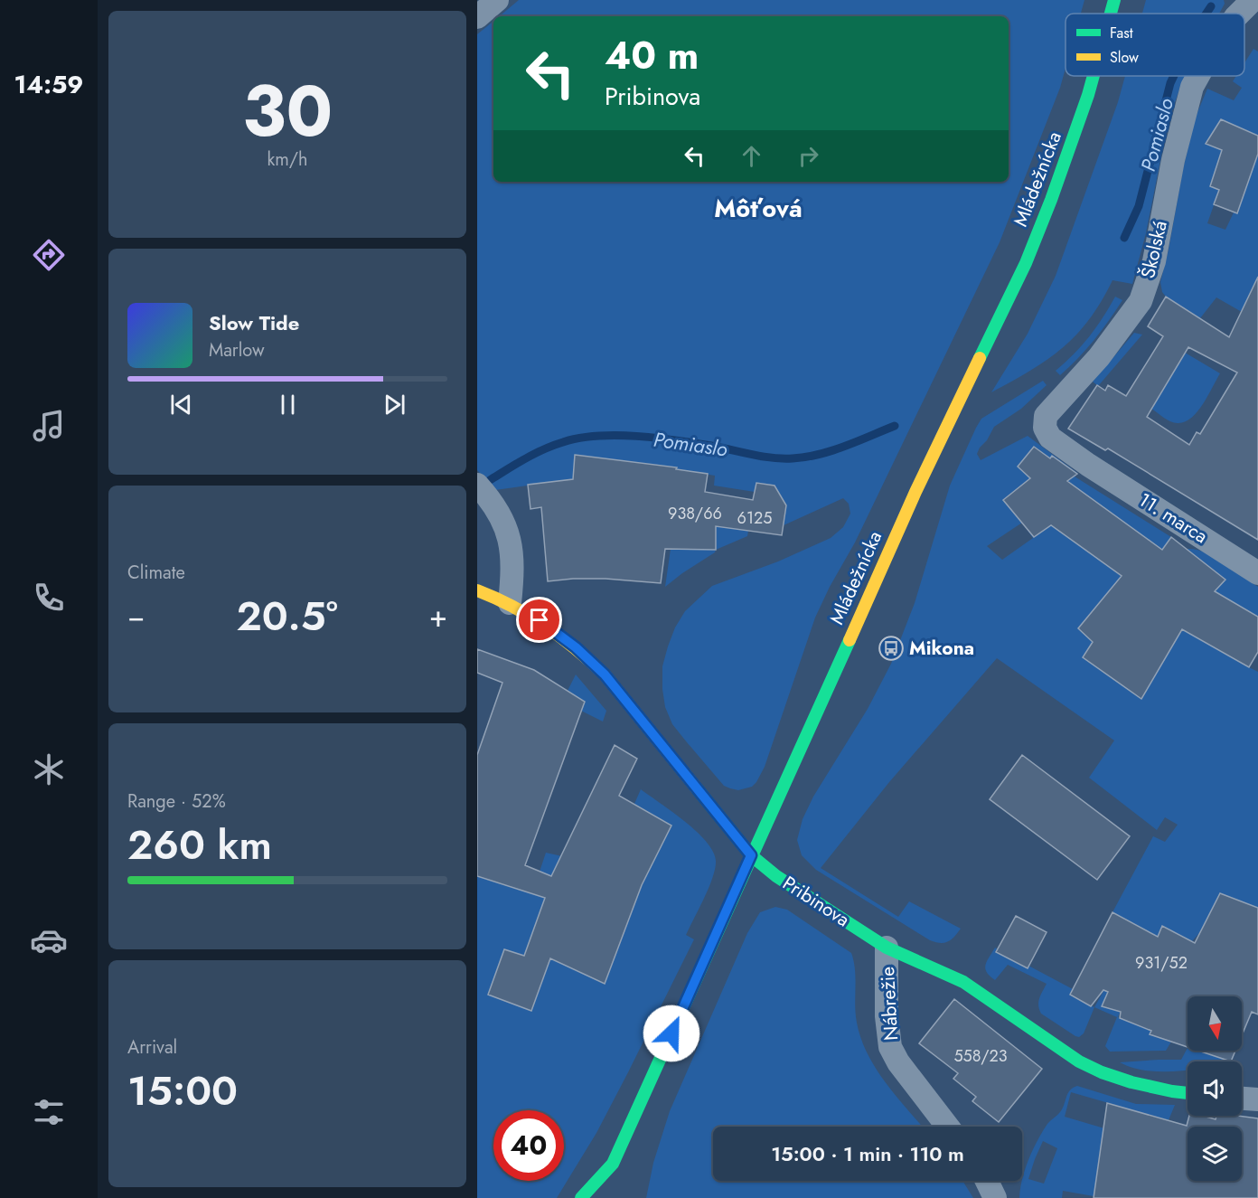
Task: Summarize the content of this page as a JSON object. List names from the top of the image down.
{
  "streets": {
    "street": [
      "Mládežnícka",
      "Školská",
      "11. marca",
      "Pribinova",
      "Nábrežie"
    ]
  },
  "crossings": [
    ["Mládežnícka", "Pribinova"],
    ["Školská", "11. marca"],
    ["Pribinova", "Nábrežie"]
  ],
  "districts": ["Môťová"],
  "water": ["Pomiaslo"],
  "places": {
    "bus stop": ["Mikona"]
  },
  "house_numbers": [
    "938/66",
    "6125",
    "931/52",
    "558/23"
  ],
  "legend": ["Fast", "Slow"],
  "north": "bottom",
  "page": {
    "tabs": "14:59",
    "tile": [
      ["30", "km/h"],
      "Climate",
      ["Range · 52%", "260 km"],
      ["Arrival", "15:00"]
    ],
    "turn": ["40 m", "Pribinova"],
    "song": ["Slow Tide", "Marlow"],
    "heat": ["−", "20.5°", "+"],
    "limit": "40",
    "trip": "15:00 · 1 min · 110 m"
  }
}
